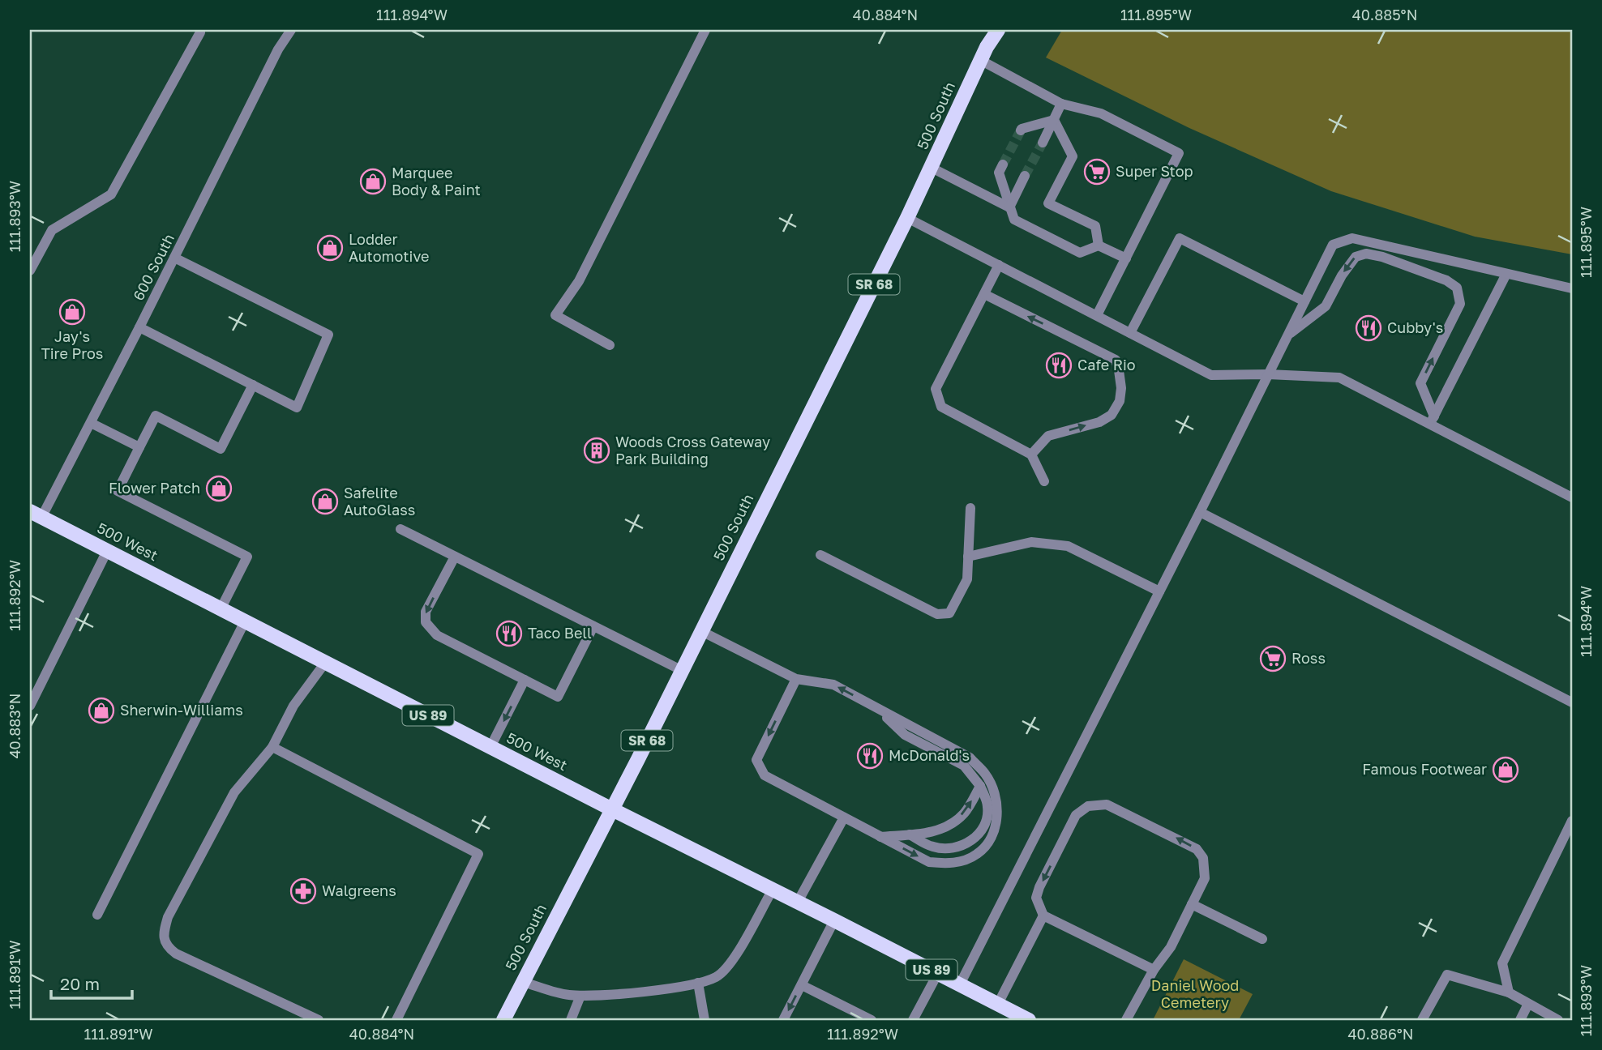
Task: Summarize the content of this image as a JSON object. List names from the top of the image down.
{
  "streets": {
    "main road": [
      "500 South",
      "SR 68",
      "500 West",
      "US 89"
    ],
    "street": ["600 South"]
  },
  "crossings": [
    ["500 South", "500 West"],
    ["600 South", "500 West"]
  ],
  "parks": ["Daniel Wood Cemetery"],
  "places": {
    "supermarket": ["Super Stop", "Ross"],
    "shop": [
      "Marquee Body & Paint",
      "Lodder Automotive",
      "Jay's Tire Pros",
      "Flower Patch",
      "Safelite AutoGlass",
      "Sherwin-Williams",
      "Famous Footwear"
    ],
    "restaurant": [
      "Cubby's",
      "Cafe Rio",
      "Taco Bell",
      "McDonald's"
    ],
    "building": ["Woods Cross Gateway Park Building"],
    "pharmacy": ["Walgreens"]
  },
  "scale_bar": "20 m",
  "coordinates": [
    "111.894°W",
    "40.884°N",
    "111.895°W",
    "40.885°N",
    "111.893°W",
    "111.892°W",
    "40.883°N",
    "111.891°W",
    "40.886°N"
  ]
}
